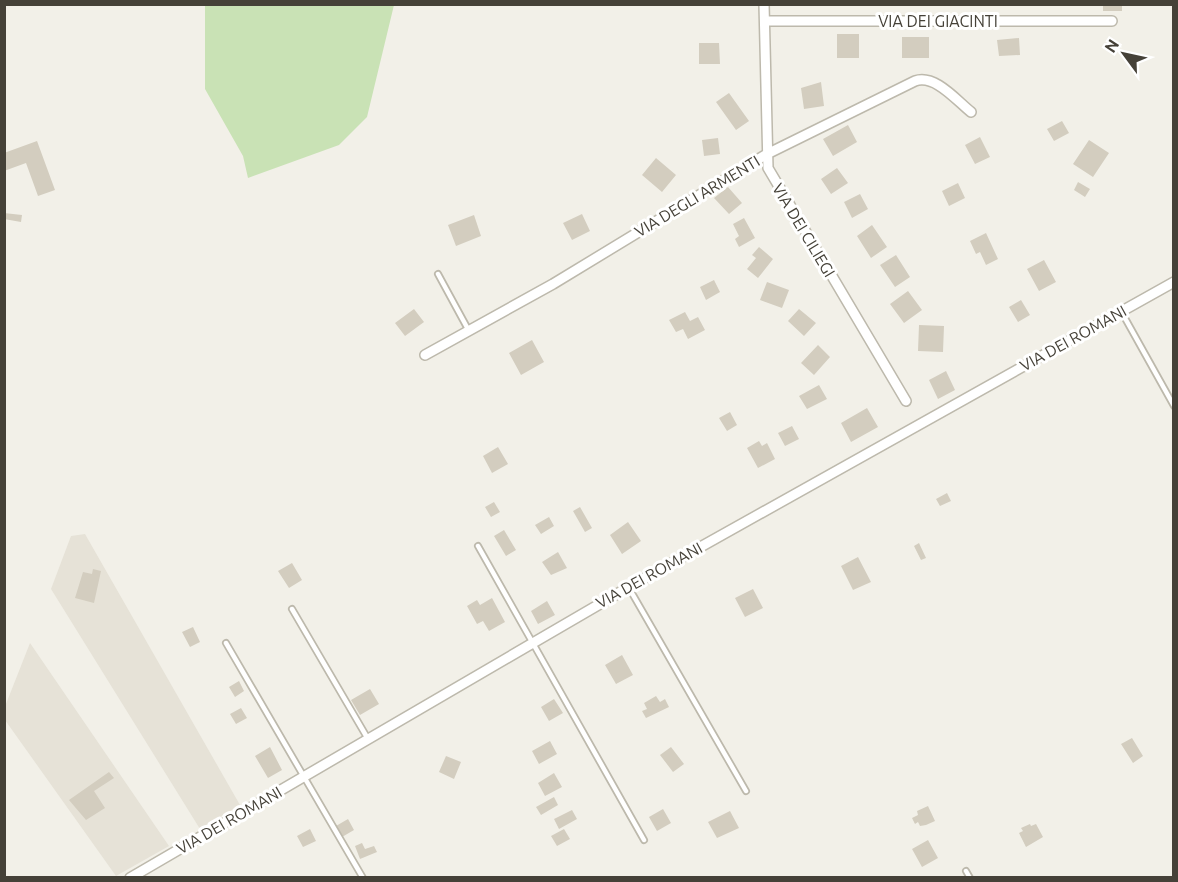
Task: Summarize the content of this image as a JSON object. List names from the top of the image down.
{
  "streets": {
    "street": [
      "VIA DEI GIACINTI",
      "VIA DEGLI ARMENTI",
      "VIA DEI CILIEGI",
      "VIA DEI ROMANI"
    ]
  },
  "crossings": [
    ["VIA DEI GIACINTI", "VIA DEI CILIEGI"],
    ["VIA DEGLI ARMENTI", "VIA DEI CILIEGI"]
  ],
  "north": "top left"
}
